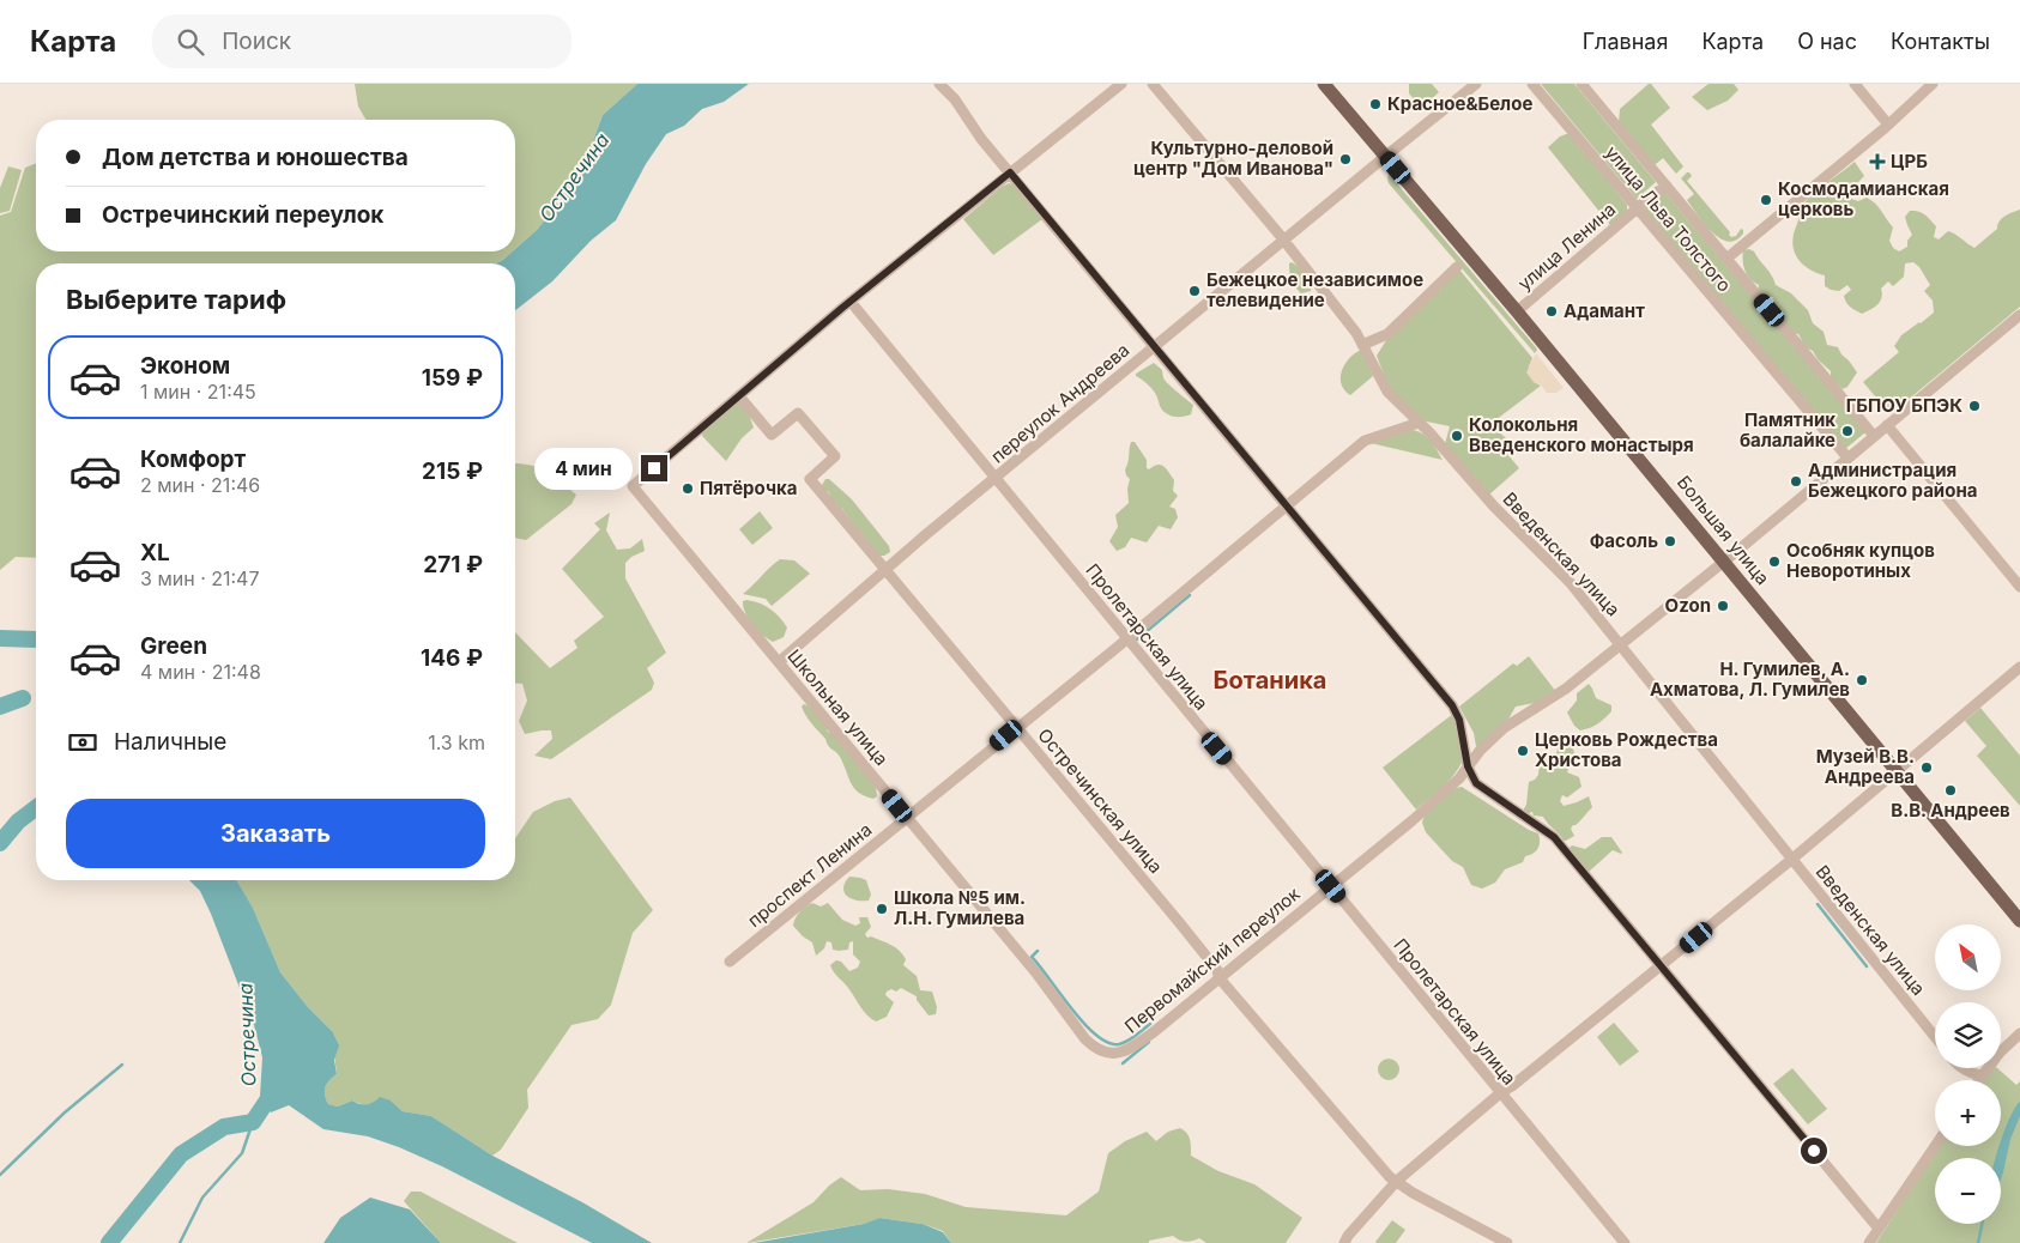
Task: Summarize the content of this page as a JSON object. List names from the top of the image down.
{
  "streets": {
    "main road": ["Большая улица"],
    "street": [
      "улица Льва Толстого",
      "улица Ленина",
      "переулок Андреева",
      "Введенская улица",
      "Пролетарская улица",
      "Школьная улица",
      "Остречинская улица",
      "проспект Ленина",
      "Первомайский переулок"
    ]
  },
  "crossings": [
    ["улица Льва Толстого", "улица Ленина"],
    ["улица Льва Толстого", "Первомайский переулок"],
    ["улица Ленина", "Большая улица"],
    ["переулок Андреева", "Большая улица"],
    ["переулок Андреева", "Введенская улица"],
    ["переулок Андреева", "Пролетарская улица"],
    ["переулок Андреева", "Школьная улица"],
    ["переулок Андреева", "Остречинская улица"],
    ["Большая улица", "Первомайский переулок"],
    ["Введенская улица", "проспект Ленина"],
    ["Введенская улица", "Первомайский переулок"],
    ["Пролетарская улица", "проспект Ленина"],
    ["Пролетарская улица", "Первомайский переулок"],
    ["Школьная улица", "Остречинская улица"],
    ["Школьная улица", "проспект Ленина"],
    ["Школьная улица", "Первомайский переулок"],
    ["Остречинская улица", "проспект Ленина"],
    ["Остречинская улица", "Первомайский переулок"]
  ],
  "districts": ["Ботаника"],
  "water": ["Остречина"],
  "places": {
    "other": [
      "Красное&Белое",
      "Культурно-деловой центр \"Дом Иванова\"",
      "Космодамианская церковь",
      "Бежецкое независимое телевидение",
      "Адамант",
      "ГБПОУ БПЭК",
      "Памятник балалайке",
      "Колокольня Введенского монастыря",
      "Администрация Бежецкого района",
      "Пятёрочка",
      "Фасоль",
      "Особняк купцов Неворотиных",
      "Ozon",
      "Н. Гумилев, А. Ахматова, Л. Гумилев",
      "Церковь Рождества Христова",
      "Музей В.В. Андреева",
      "В.В. Андреев",
      "Школа №5 им. Л.Н. Гумилева"
    ],
    "health": ["ЦРБ"]
  },
  "north": "top left",
  "page": {
    "header": "Карта",
    "search": "Поиск",
    "nav": [
      "Главная",
      "Карта",
      "О нас",
      "Контакты"
    ],
    "banner": ["Дом детства и юношества", "Остречинский переулок"],
    "heading": "Выберите тариф",
    "list": [
      {
        "name": "Эконом",
        "note": "1 мин · 21:45",
        "value": "159 ₽"
      },
      {
        "name": "Комфорт",
        "note": "2 мин · 21:46",
        "value": "215 ₽"
      },
      {
        "name": "XL",
        "note": "3 мин · 21:47",
        "value": "271 ₽"
      },
      {
        "name": "Green",
        "note": "4 мин · 21:48",
        "value": "146 ₽"
      }
    ],
    "bubble": "4 мин",
    "pay": ["Наличные", "1.3 km"],
    "buttons": "Заказать",
    "map_buttons": ["+", "−"]
  }
}
